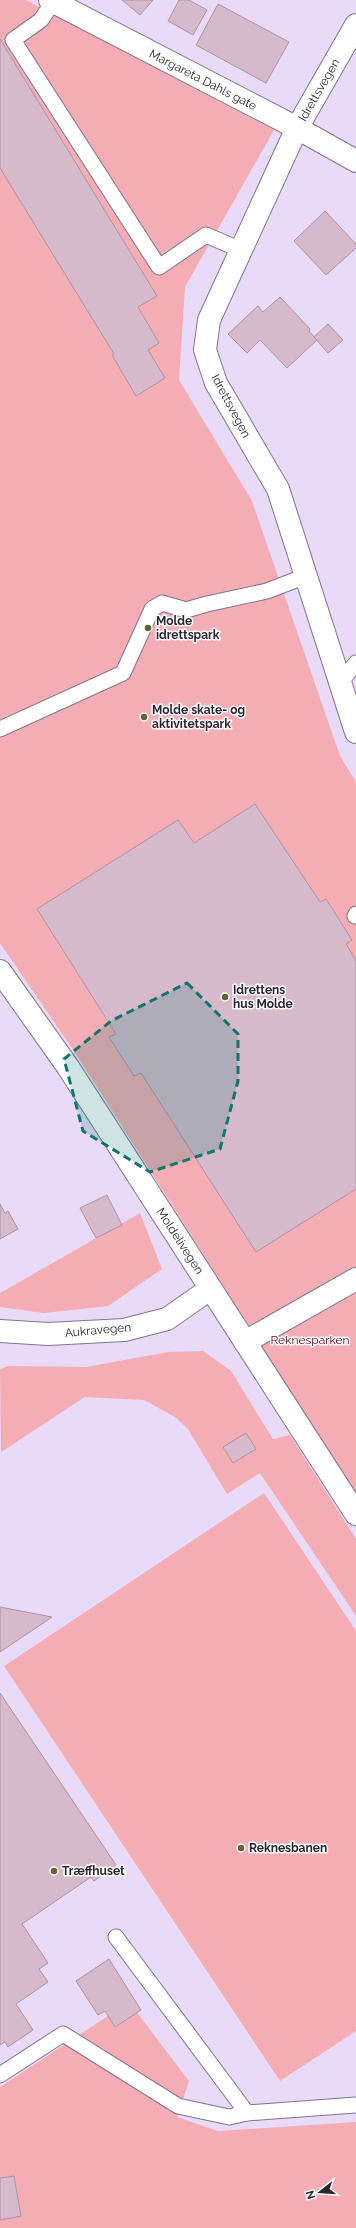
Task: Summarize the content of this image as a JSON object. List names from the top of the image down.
{
  "streets": {
    "street": [
      "Margareta Dahls gate",
      "Idrettsvegen",
      "Moldelivegen",
      "Aukravegen"
    ]
  },
  "crossings": [
    ["Margareta Dahls gate", "Idrettsvegen"],
    ["Moldelivegen", "Aukravegen"]
  ],
  "parks": ["Reknesparken"],
  "places": [
    "Molde idrettspark",
    "Molde skate- og aktivitetspark",
    "Idrettens hus Molde",
    "Reknesbanen",
    "Træffhuset"
  ],
  "north": "left"
}
